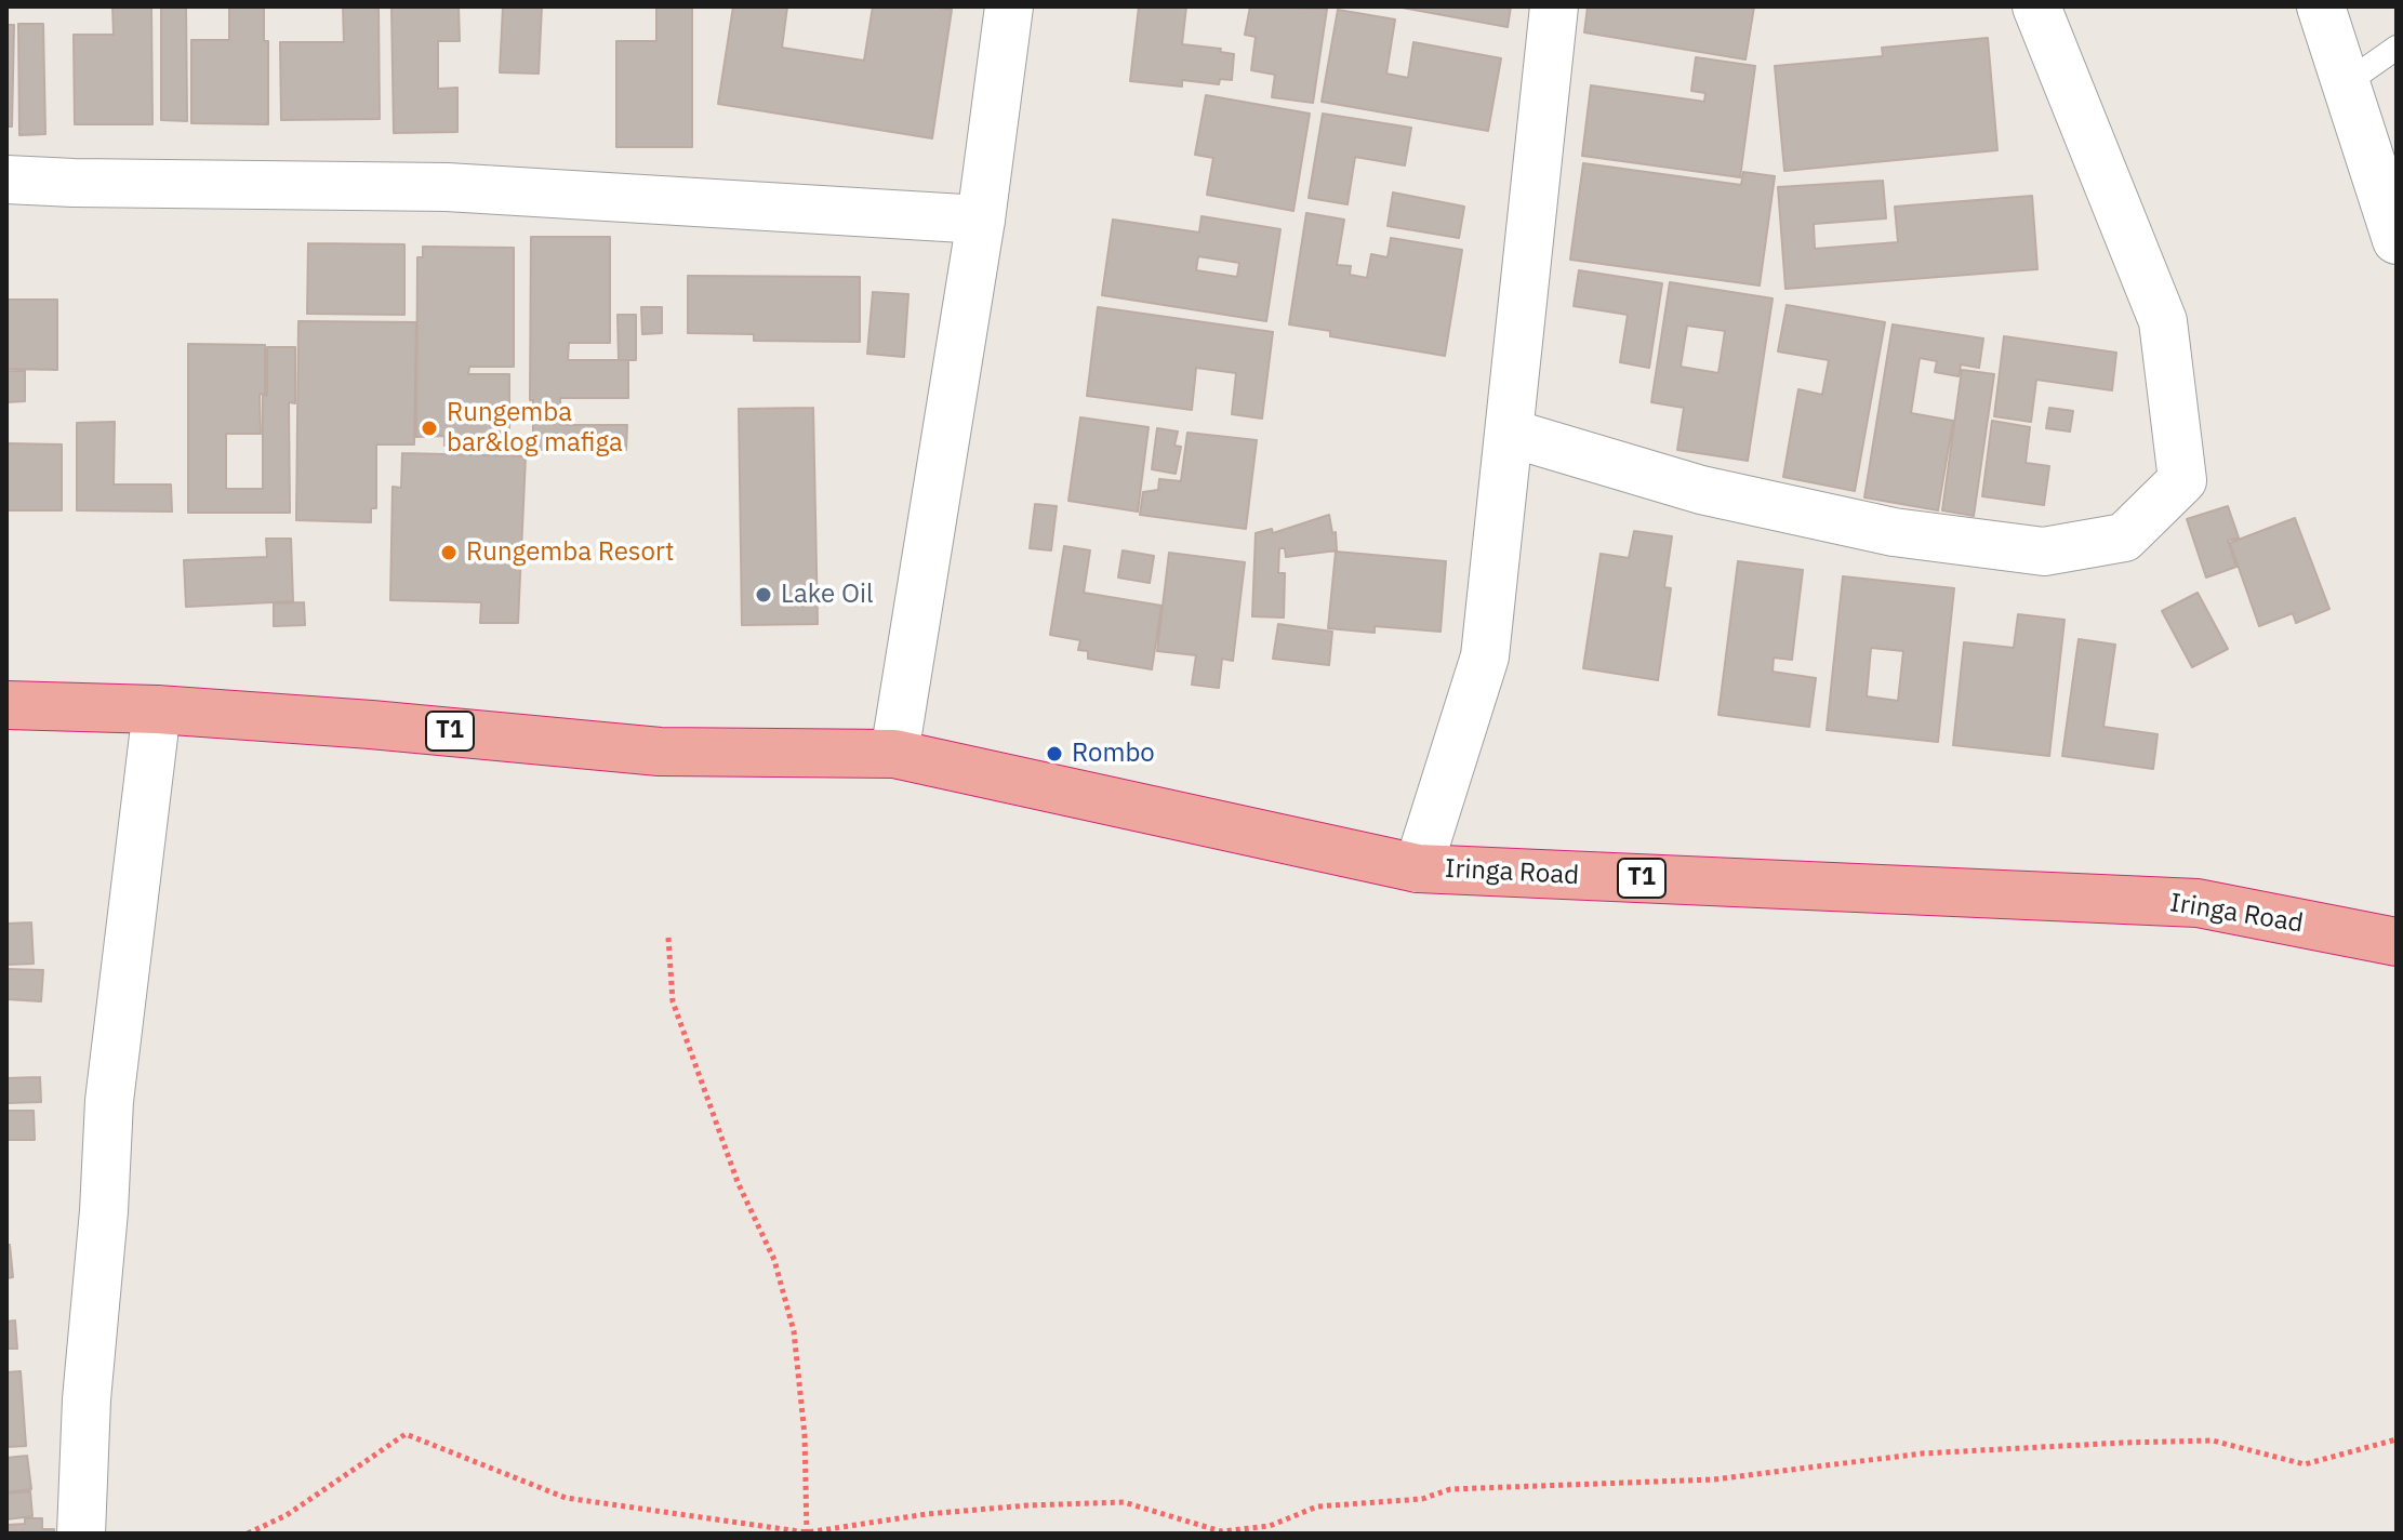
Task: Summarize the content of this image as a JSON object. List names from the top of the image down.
{
  "streets": {
    "highway": ["T1", "Iringa Road"]
  },
  "crossings": [
    ["T1", "Iringa Road"]
  ],
  "places": [
    "Rungemba bar&log mafiga",
    "Rungemba Resort",
    "Lake Oil",
    "Rombo"
  ]
}
